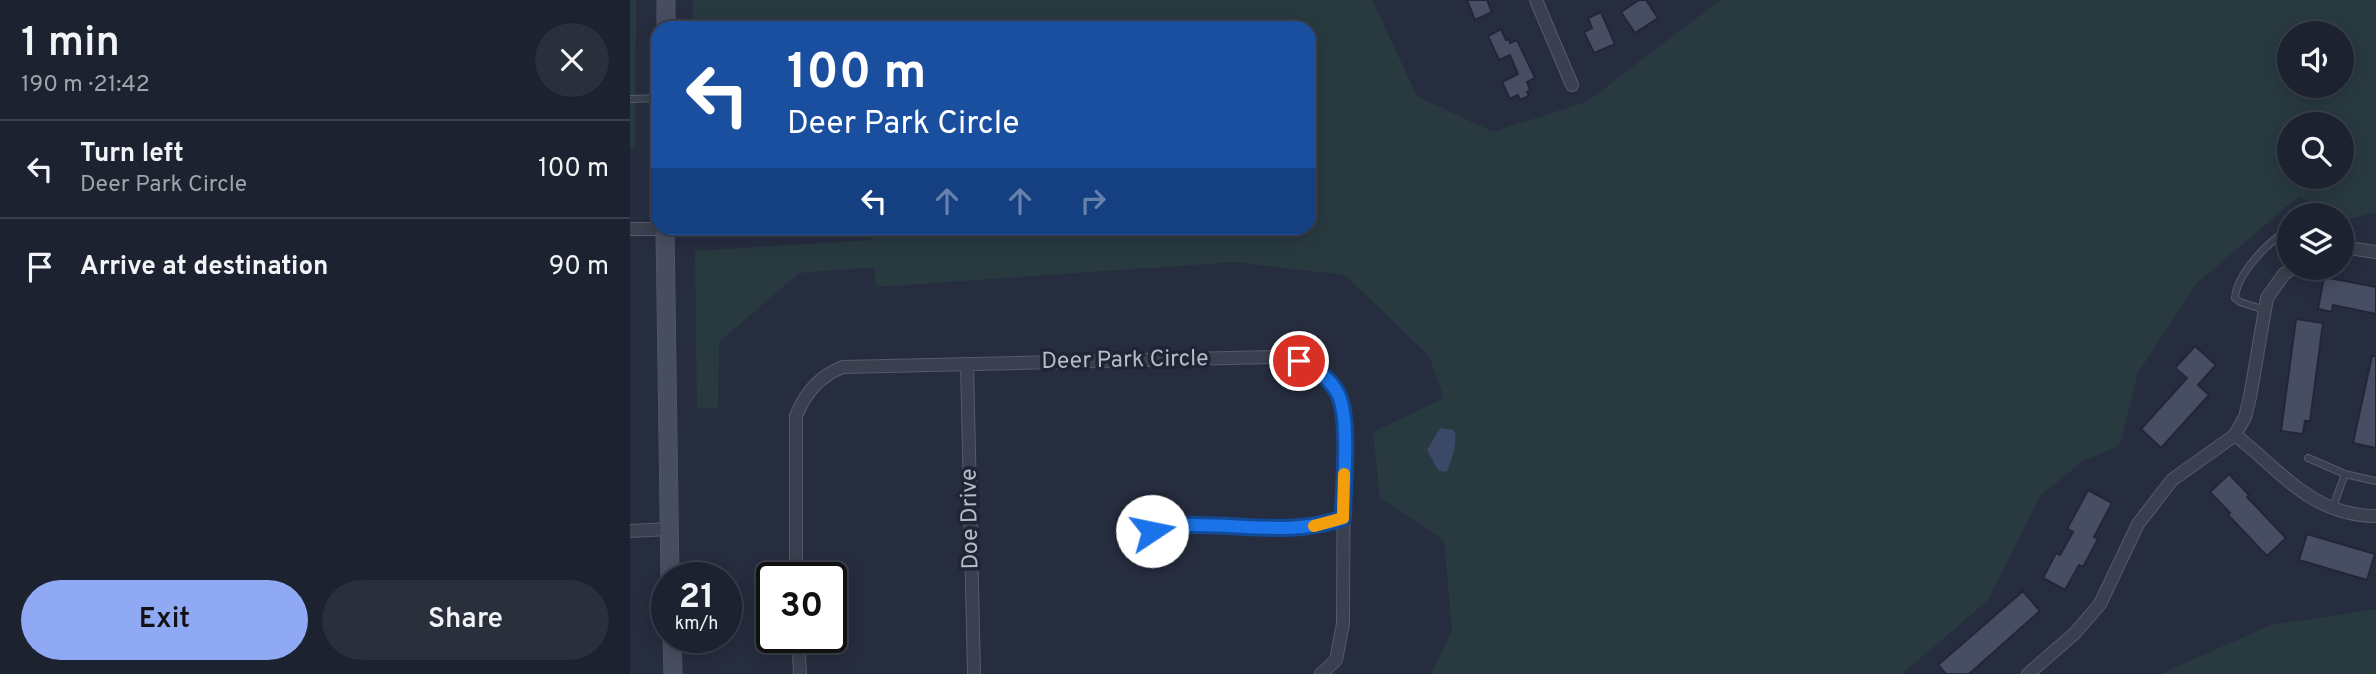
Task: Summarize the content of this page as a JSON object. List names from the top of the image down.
{
  "streets": {
    "street": ["Deer Park Circle", "Doe Drive"]
  },
  "crossings": [
    ["Deer Park Circle", "Doe Drive"]
  ],
  "page": {
    "heading": ["1 min", "190 m · 21:42"],
    "turn": ["100 m", "Deer Park Circle"],
    "list": [
      {
        "name": "Turn left",
        "note": "Deer Park Circle",
        "value": "100 m"
      },
      {
        "name": "Arrive at destination",
        "value": "90 m"
      }
    ],
    "speed": "21 km/h",
    "limit": "30",
    "buttons": ["Exit", "Share"]
  }
}
